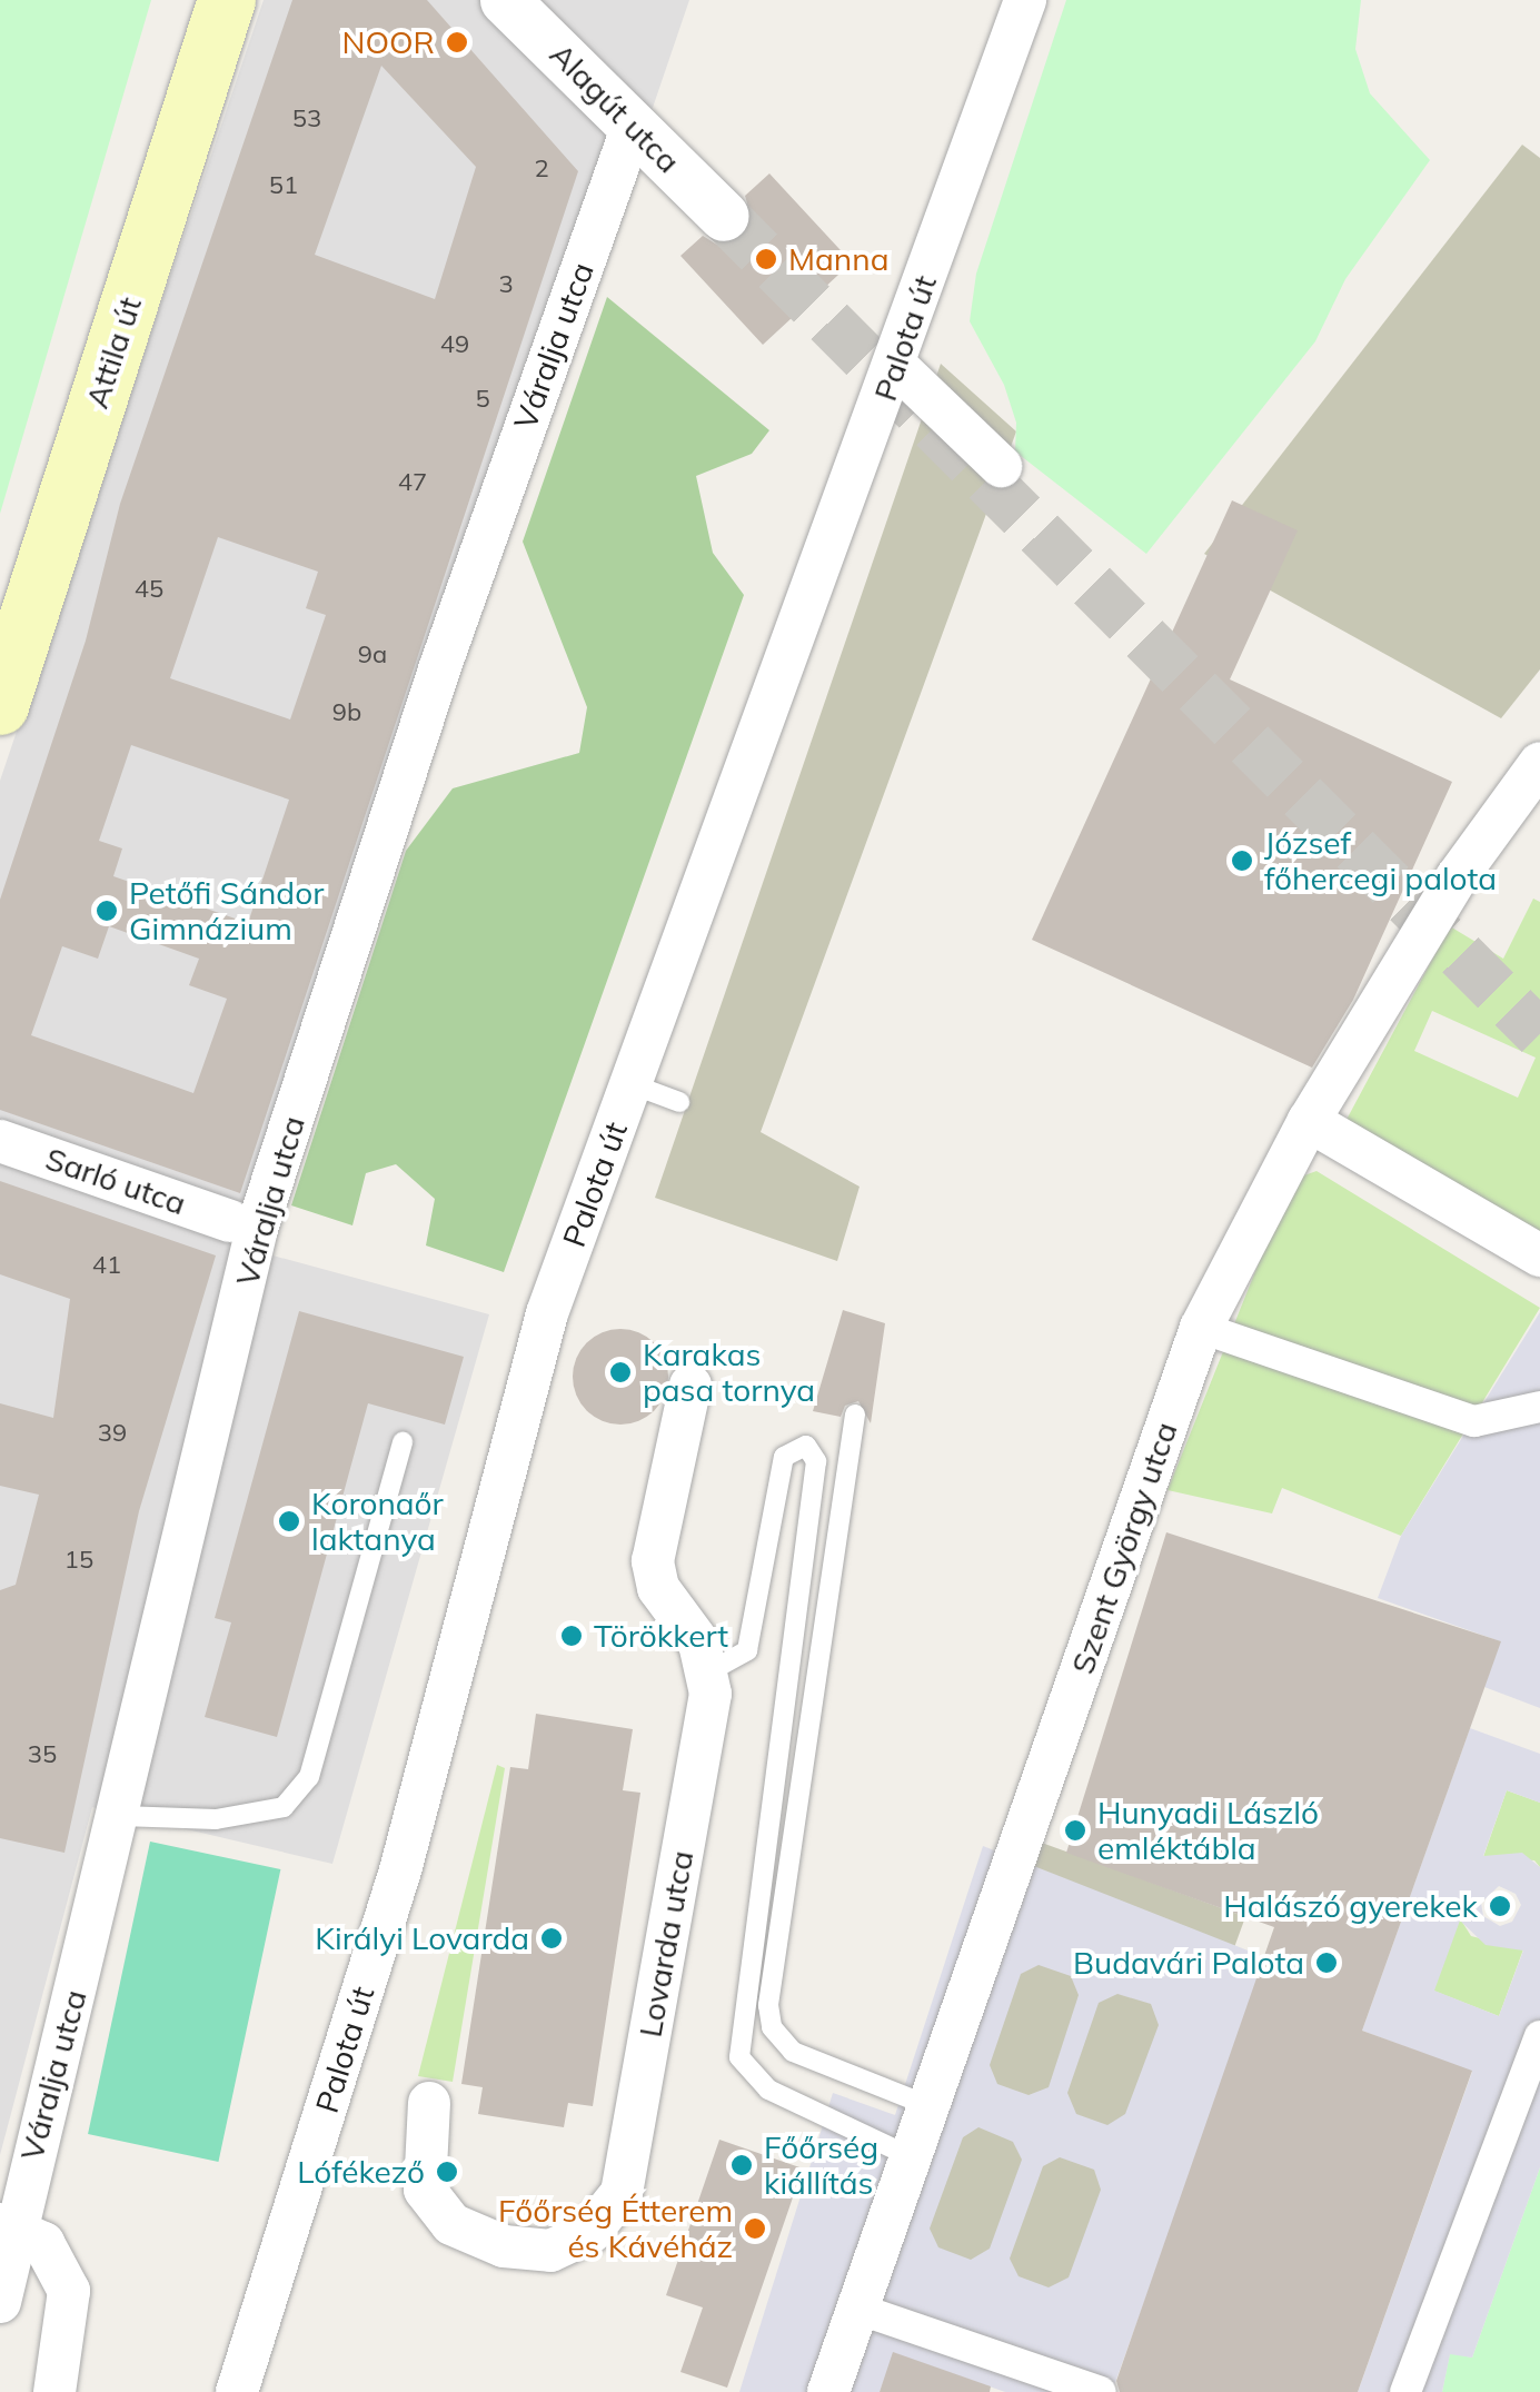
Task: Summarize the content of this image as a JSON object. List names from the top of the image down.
{
  "streets": {
    "main road": ["Attila út"],
    "street": [
      "Alagút utca",
      "Palota út",
      "Váralja utca",
      "Sarló utca",
      "Szent György utca",
      "Lovarda utca"
    ]
  },
  "crossings": [
    ["Alagút utca", "Váralja utca"]
  ],
  "places": [
    "NOOR",
    "Manna",
    "József főhercegi palota",
    "Petőfi Sándor Gimnázium",
    "Karakas pasa tornya",
    "Koronaőr laktanya",
    "Törökkert",
    "Hunyadi László emléktábla",
    "Halászó gyerekek",
    "Királyi Lovarda",
    "Budavári Palota",
    "Főőrség kiállítás",
    "Lófékező",
    "Főőrség Étterem és Kávéház"
  ],
  "house_numbers": [
    "53",
    "2",
    "51",
    "3",
    "49",
    "5",
    "47",
    "45",
    "9a",
    "9b",
    "41",
    "39",
    "15",
    "35"
  ]
}
